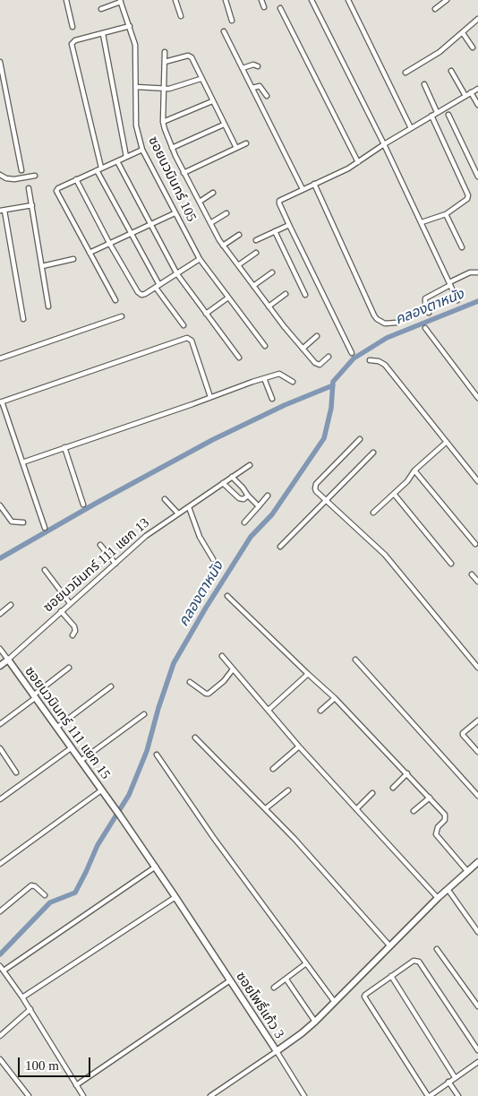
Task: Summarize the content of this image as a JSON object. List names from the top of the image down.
{
  "streets": {
    "street": [
      "ซอยนวมินทร์ 105",
      "ซอยนวมินทร์ 111 แยก 13",
      "ซอยนวมินทร์ 111 แยก 15",
      "ซอยโพธิ์แก้ว 3"
    ]
  },
  "crossings": [
    ["ซอยนวมินทร์ 111 แยก 13", "ซอยนวมินทร์ 111 แยก 15"],
    ["ซอยนวมินทร์ 111 แยก 15", "ซอยโพธิ์แก้ว 3"]
  ],
  "water": ["คลองตาหนัง"],
  "scale_bar": "100 m"
}
